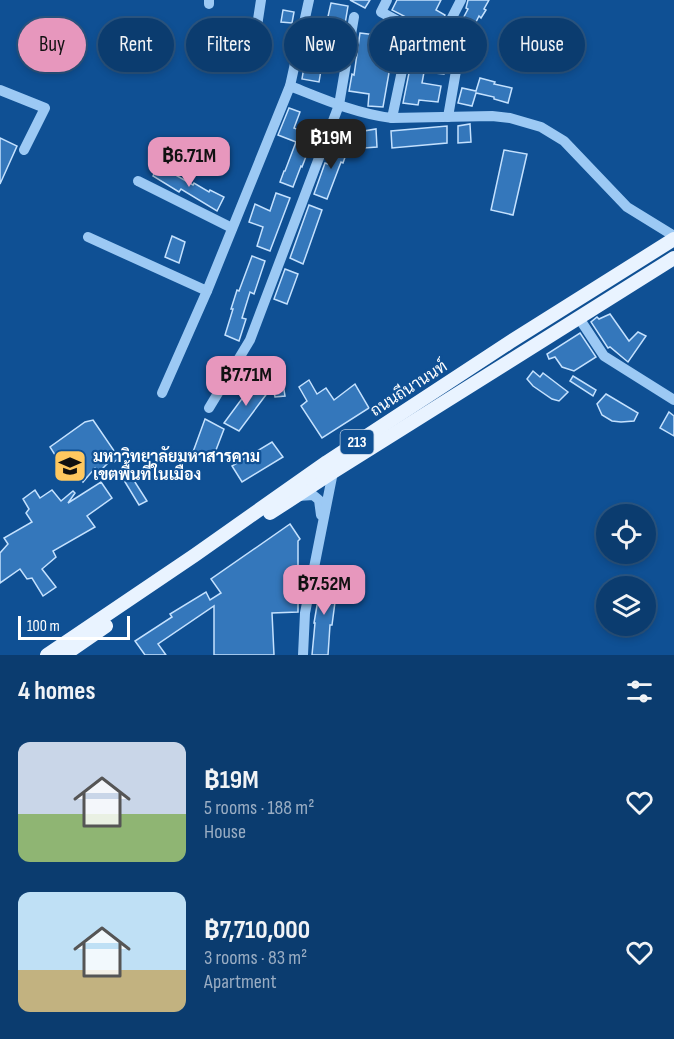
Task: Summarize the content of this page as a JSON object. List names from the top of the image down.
{
  "streets": {
    "main road": ["ถนนถีนานนท์", "213"]
  },
  "places": {
    "school or university": ["มหาวิทยาลัยมหาสารคาม เขตพื้นที่ในเมือง"]
  },
  "scale_bar": "100 m",
  "page": {
    "chip": [
      "Buy",
      "Rent",
      "Filters",
      "New",
      "Apartment",
      "House"
    ],
    "price": [
      "฿19M",
      "฿6.71M",
      "฿7.71M",
      "฿7.52M"
    ],
    "scale": "100 m",
    "heading": "4 homes",
    "list": [
      {
        "name": "฿19M",
        "note": "5 rooms · 188 m² · House"
      },
      {
        "name": "฿7,710,000",
        "note": "3 rooms · 83 m² · Apartment"
      }
    ]
  }
}
